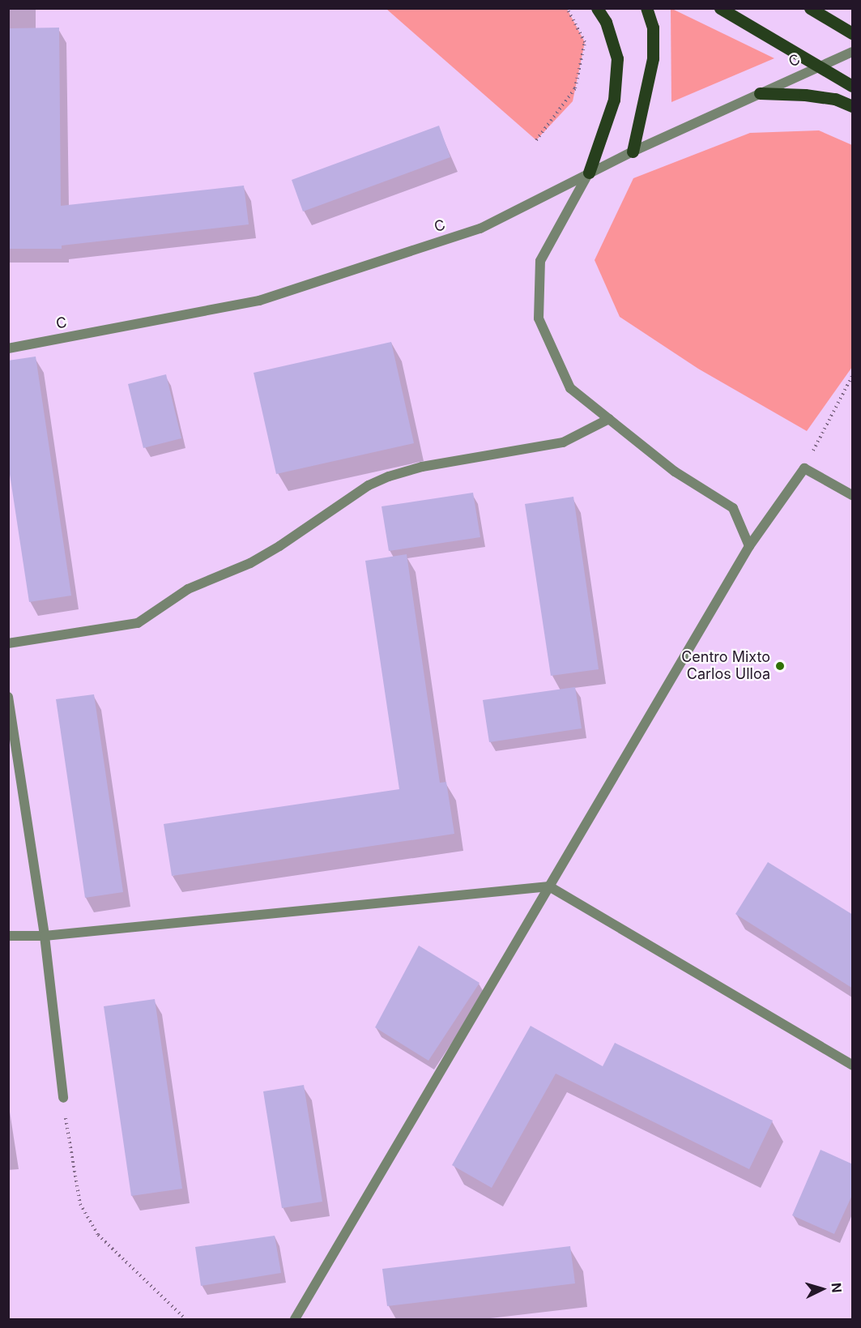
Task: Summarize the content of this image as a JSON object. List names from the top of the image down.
{
  "streets": {
    "street": ["C"]
  },
  "places": ["Centro Mixto Carlos Ulloa"],
  "north": "right"
}
